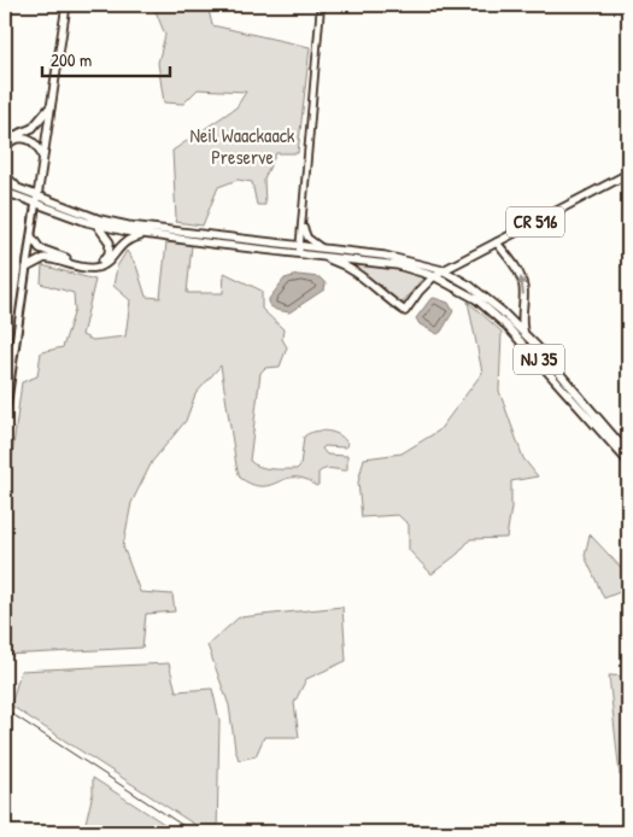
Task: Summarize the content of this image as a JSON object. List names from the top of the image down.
{
  "streets": {
    "main road": ["CR 516", "NJ 35"]
  },
  "crossings": [
    ["CR 516", "NJ 35"]
  ],
  "parks": ["Neil Waackaack Preserve"],
  "scale_bar": "200 m"
}
